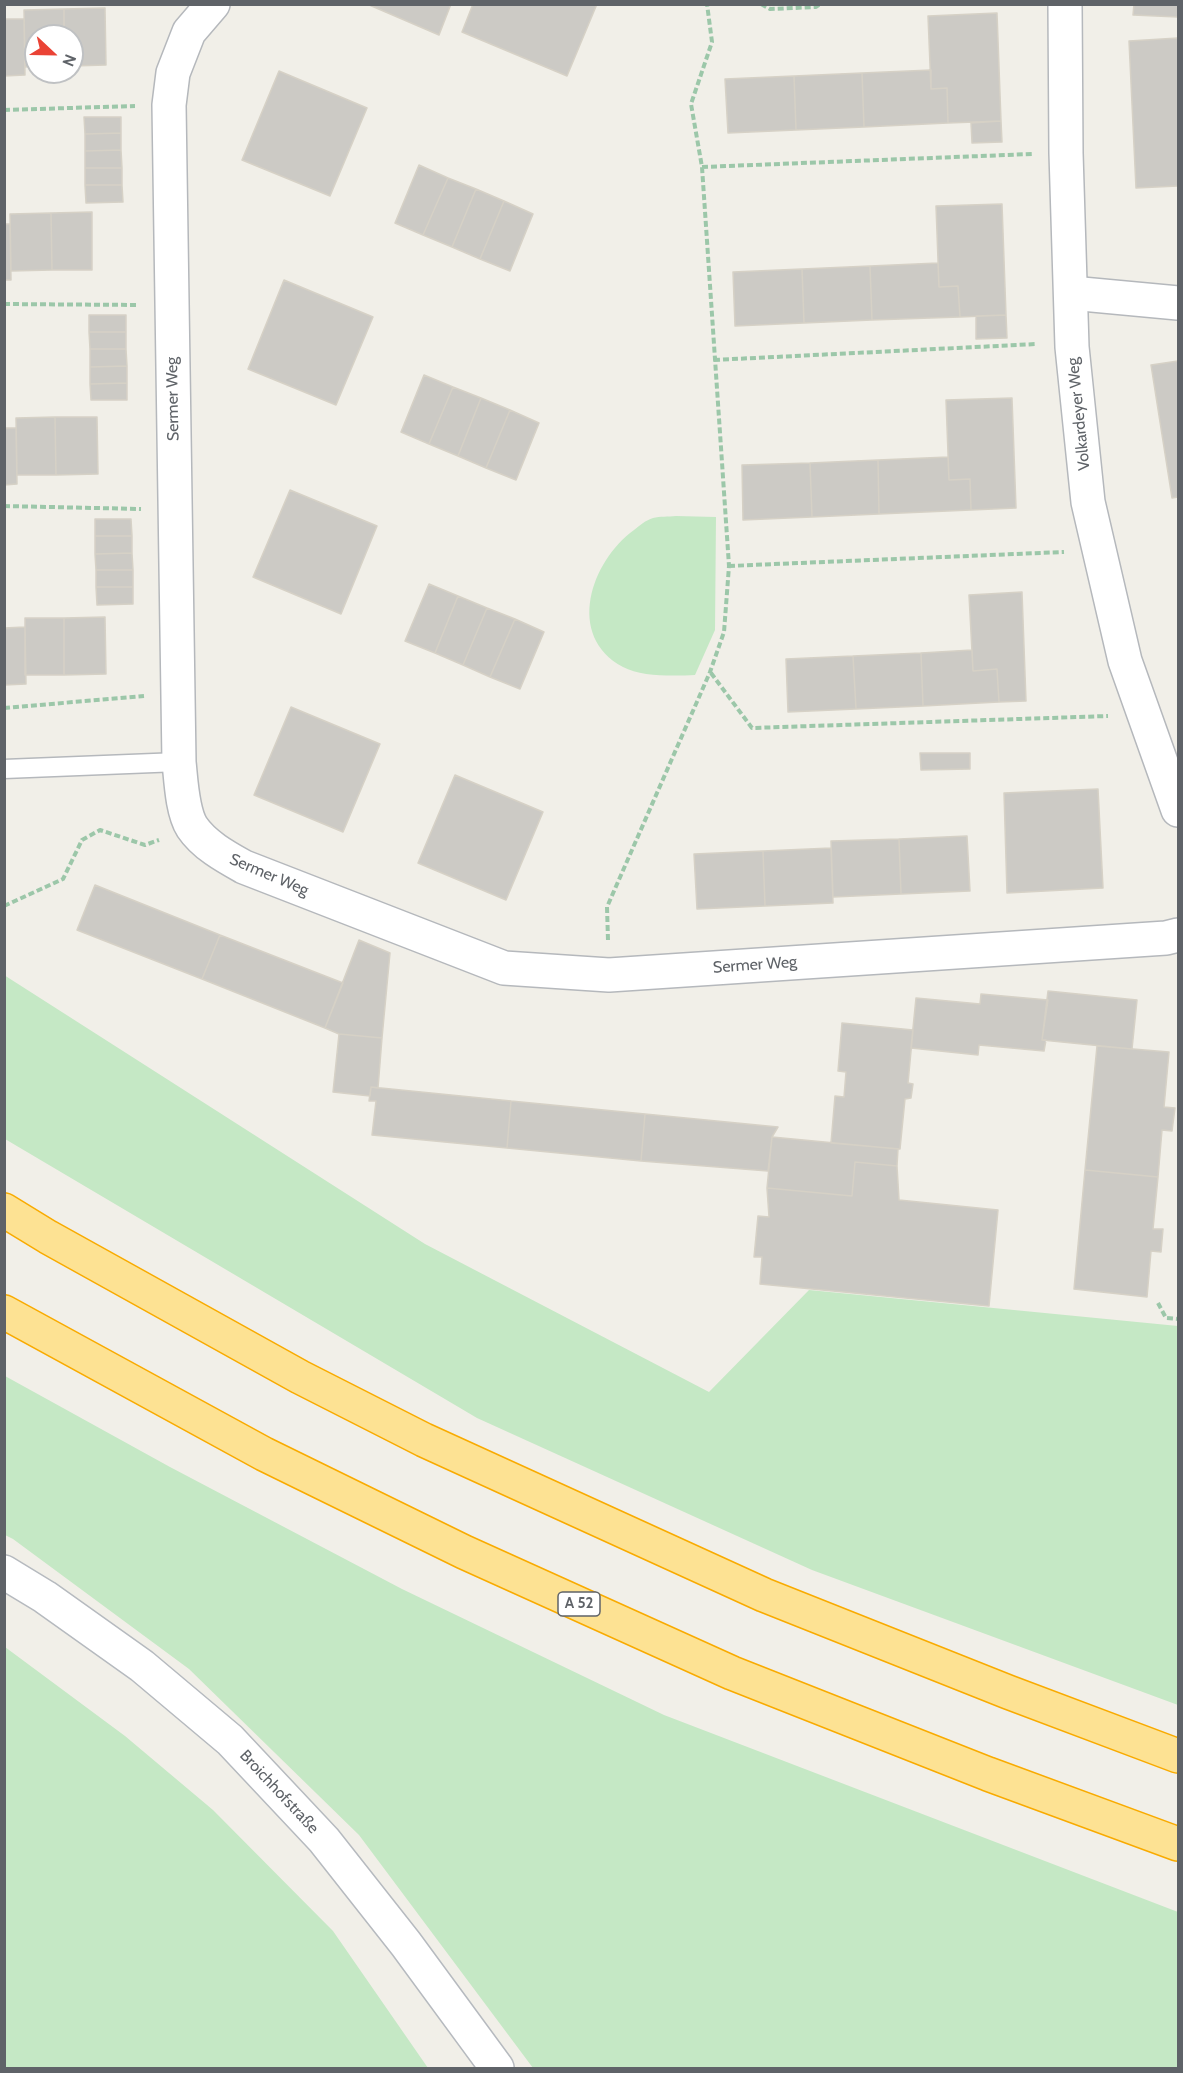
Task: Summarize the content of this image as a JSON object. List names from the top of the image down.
{
  "streets": {
    "highway": ["A 52"],
    "street": ["Sermer Weg", "Volkardeyer Weg", "Broichhofstraße"]
  },
  "north": "right"
}
